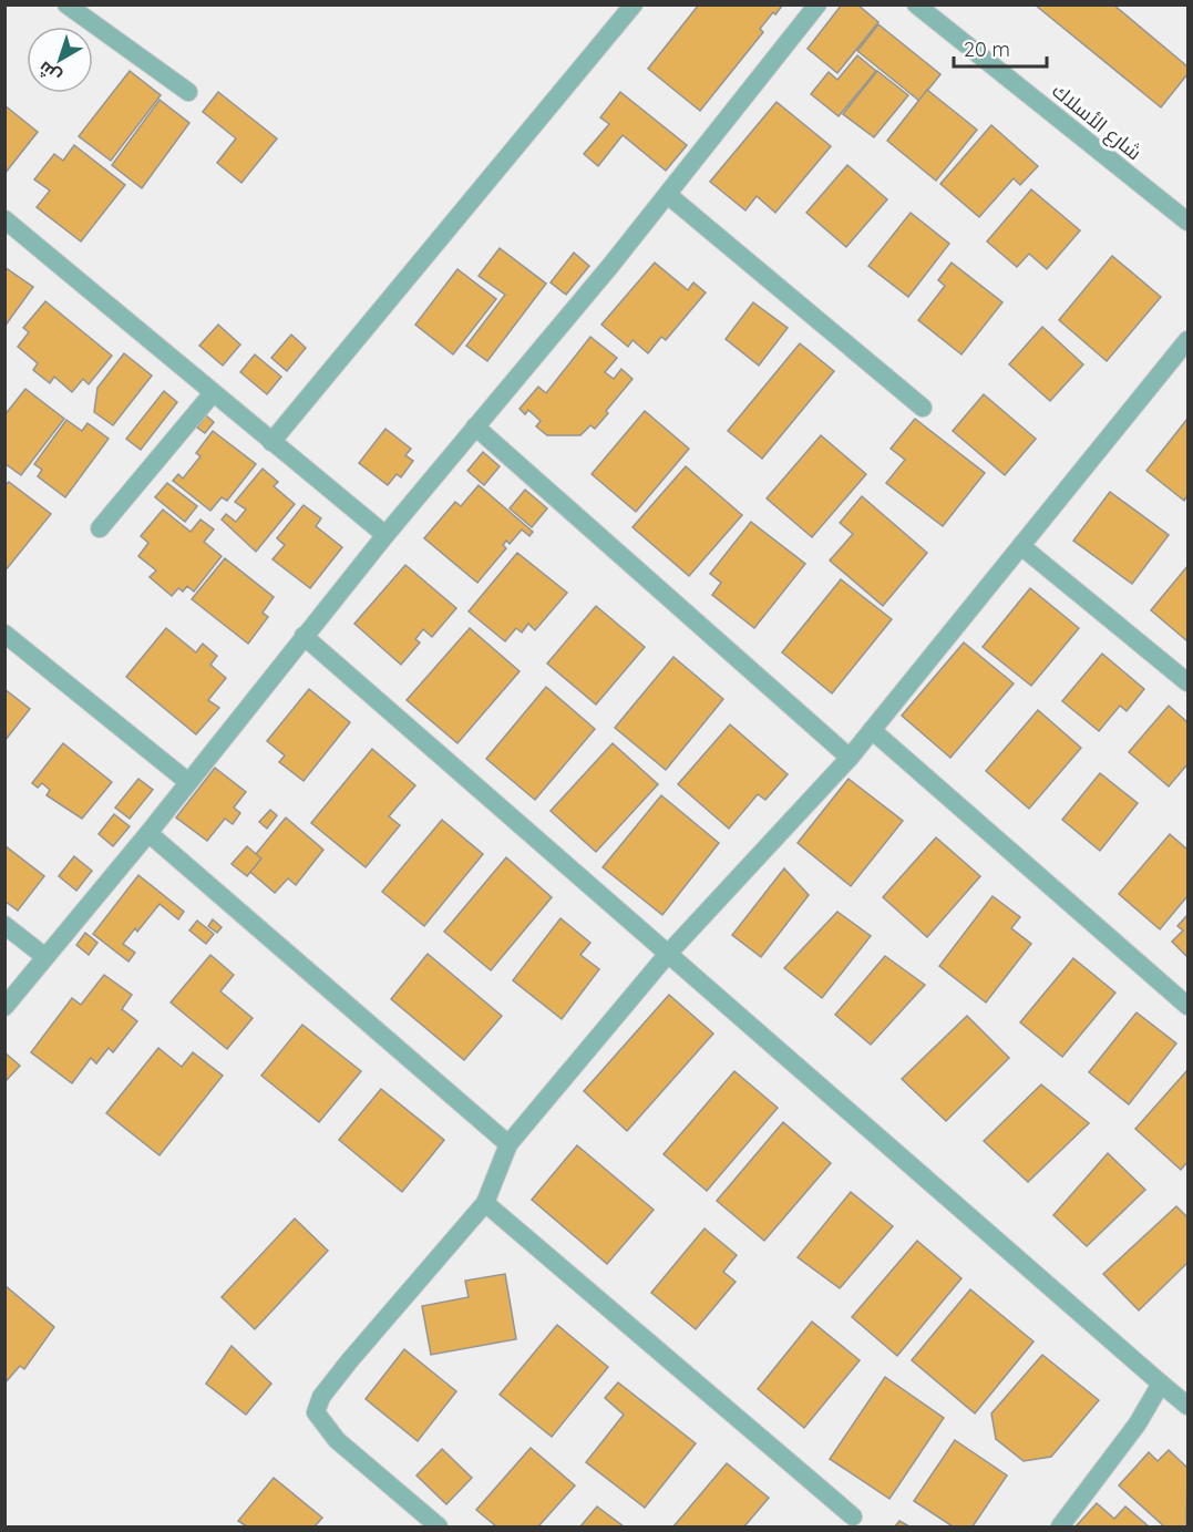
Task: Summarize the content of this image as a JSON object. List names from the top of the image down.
{
  "streets": {
    "street": ["شارع الأسلاك"]
  },
  "scale_bar": "20 m",
  "north": "bottom left"
}
